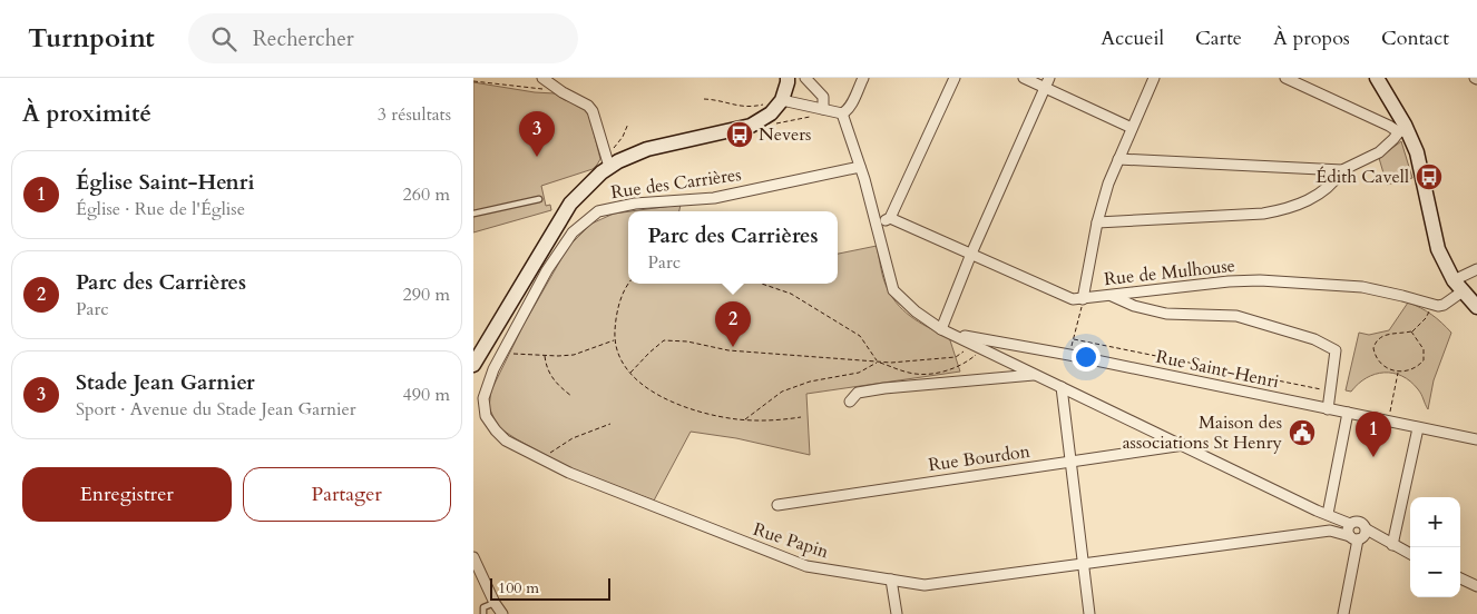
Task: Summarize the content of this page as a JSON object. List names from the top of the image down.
{
  "streets": {
    "street": [
      "Rue des Carrières",
      "Rue de Mulhouse",
      "Rue Saint-Henri",
      "Rue Bourdon",
      "Rue Papin"
    ]
  },
  "crossings": [
    ["Rue des Carrières", "Rue Papin"]
  ],
  "places": {
    "bus stop": ["Nevers", "Édith Cavell"],
    "public building": ["Maison des associations St Henry"]
  },
  "scale_bar": "100 m",
  "page": {
    "header": "Turnpoint",
    "search": "Rechercher",
    "nav": [
      "Accueil",
      "Carte",
      "À propos",
      "Contact"
    ],
    "heading": ["À proximité", "3 résultats"],
    "pins": ["3", "2", "1"],
    "list": [
      {
        "mark": "1",
        "name": "Église Saint-Henri",
        "note": "Église · Rue de l'Église",
        "value": "260 m"
      },
      {
        "mark": "2",
        "name": "Parc des Carrières",
        "note": "Parc",
        "value": "290 m"
      },
      {
        "mark": "3",
        "name": "Stade Jean Garnier",
        "note": "Sport · Avenue du Stade Jean Garnier",
        "value": "490 m"
      }
    ],
    "popup": ["Parc des Carrières", "Parc"],
    "buttons": ["Enregistrer", "Partager"],
    "map_buttons": ["+", "−"],
    "scale": "100 m"
  }
}
